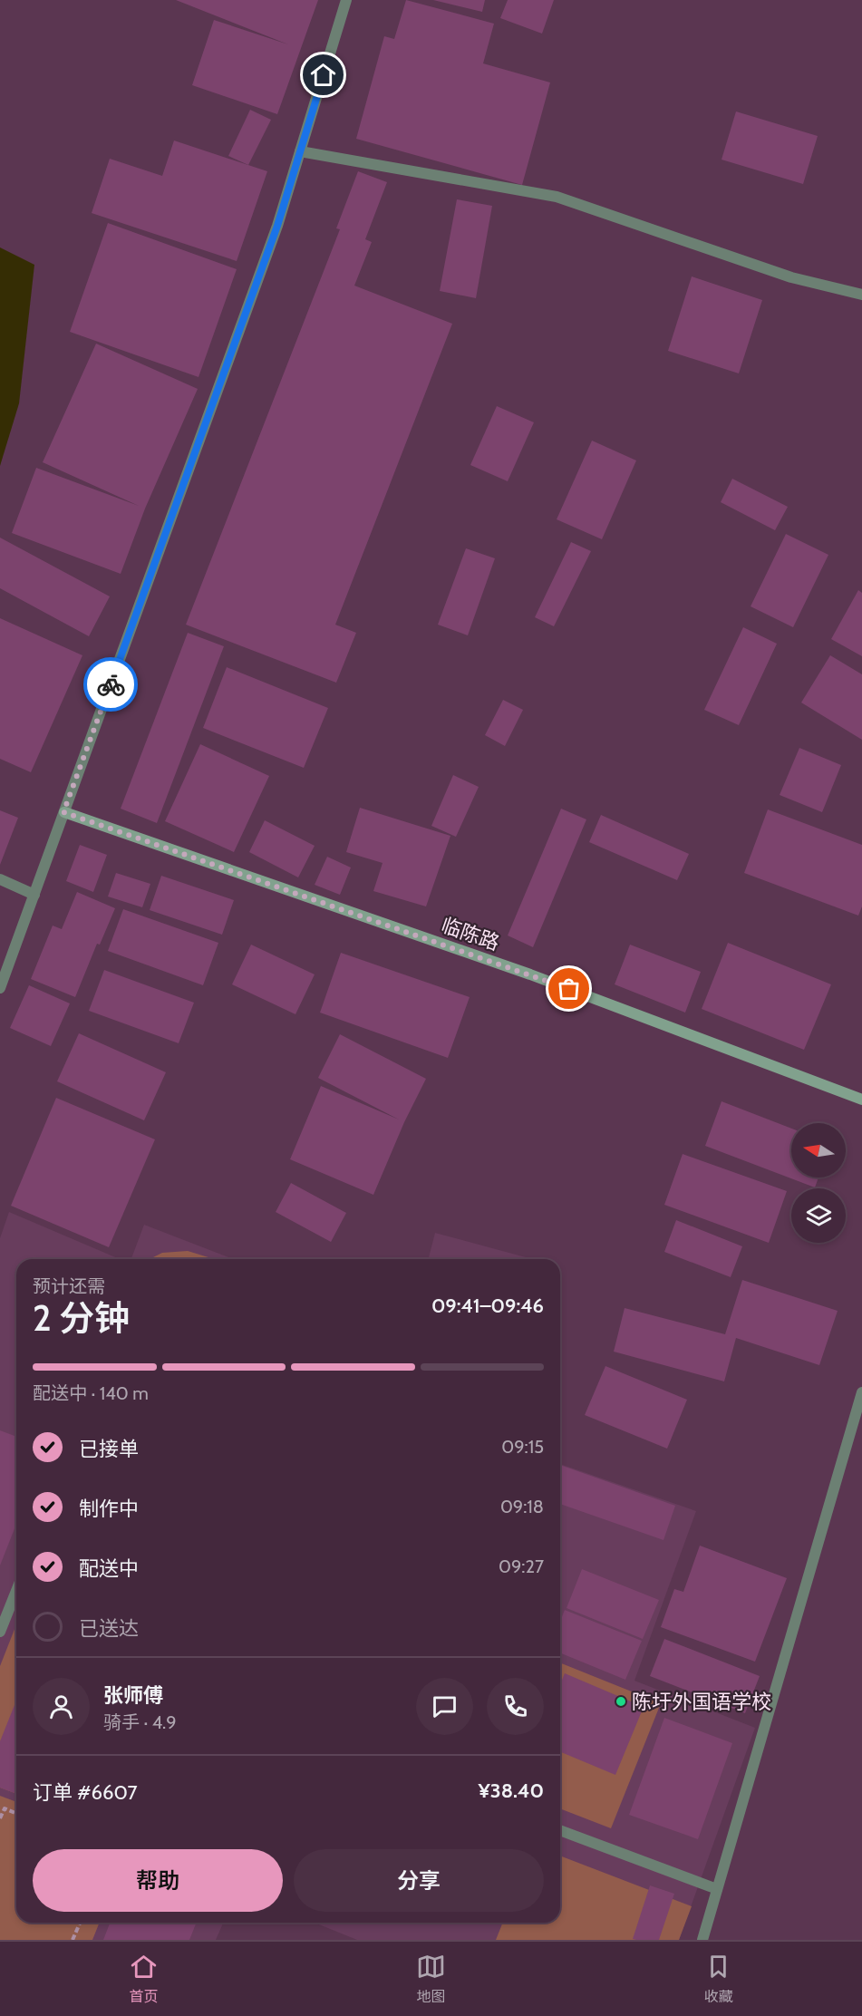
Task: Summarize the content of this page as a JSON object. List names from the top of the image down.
{
  "streets": {
    "street": ["临陈路"]
  },
  "places": ["陈圩外国语学校"],
  "north": "left",
  "page": {
    "heading": ["2 分钟", "预计还需", "09:41–09:46"],
    "panel": [
      "张师傅",
      "骑手 · 4.9",
      "订单 #6607",
      "¥38.40"
    ],
    "bar": "配送中 · 140 m",
    "list": [
      ["已接单", "09:15"],
      ["制作中", "09:18"],
      ["配送中", "09:27"],
      "已送达"
    ],
    "buttons": ["帮助", "分享"],
    "tabs": ["首页", "地图", "收藏"]
  }
}
